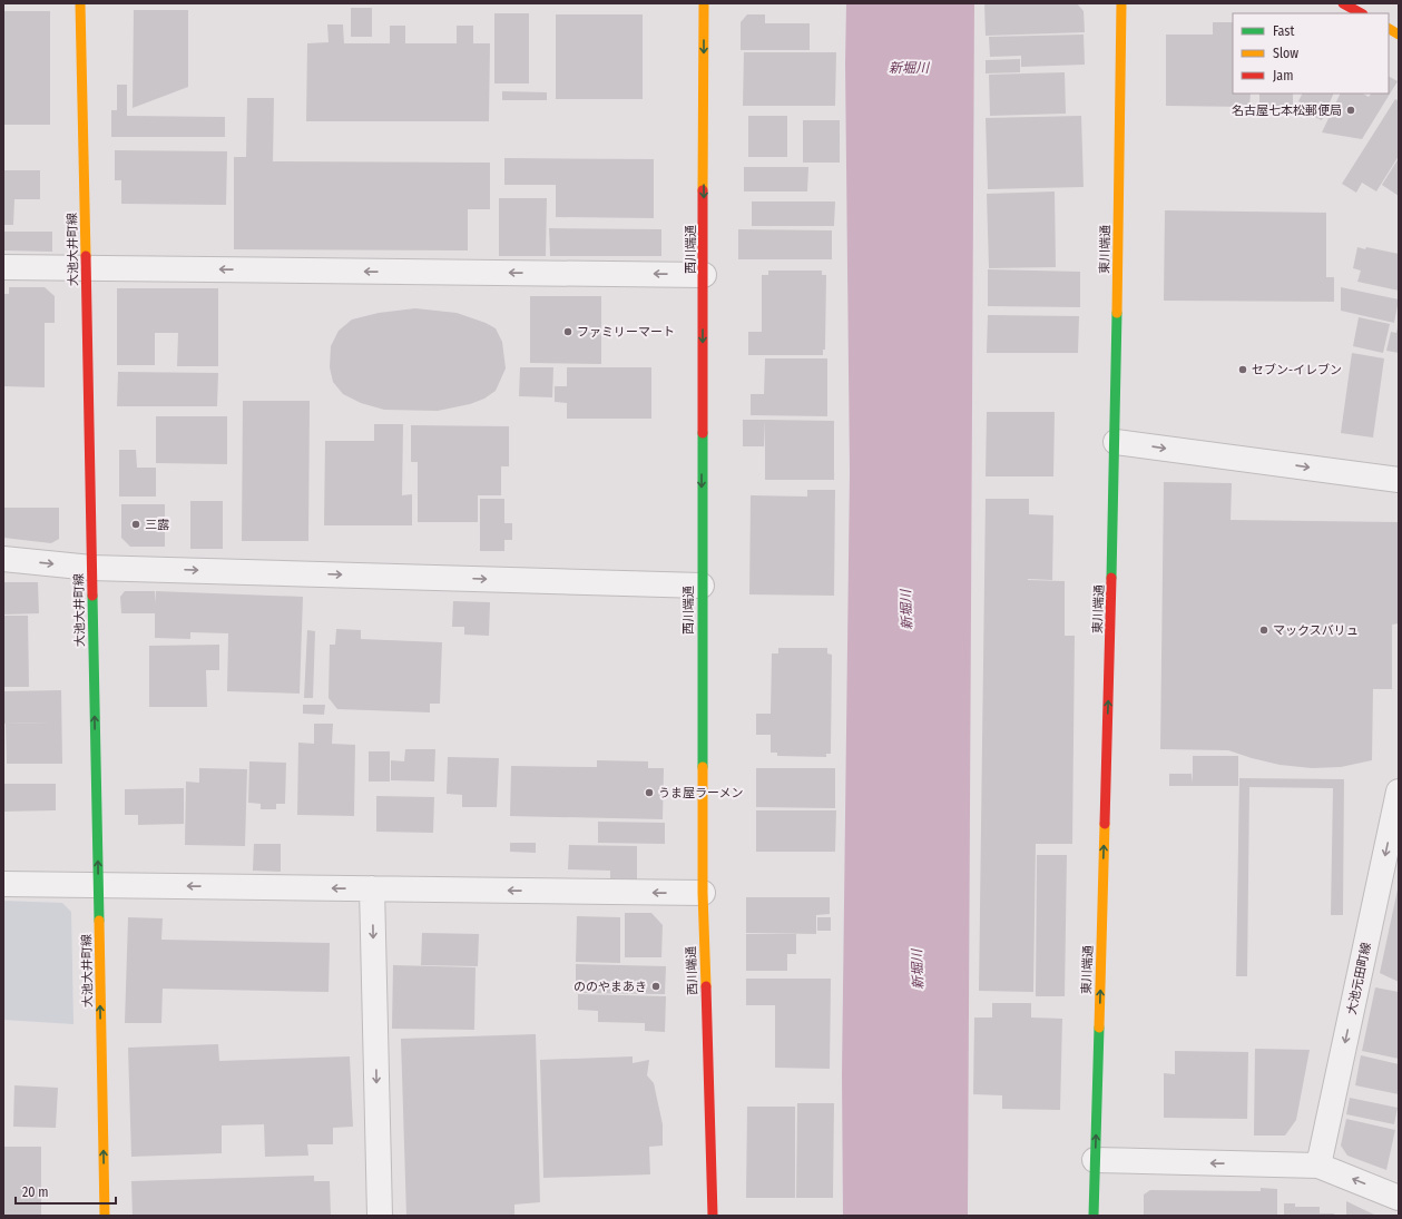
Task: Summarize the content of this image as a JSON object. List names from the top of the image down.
{
  "streets": {
    "street": [
      "大池大井町線",
      "西川端通",
      "東川端通",
      "大池元田町線"
    ]
  },
  "one_way": [
    "大池大井町線",
    "西川端通",
    "東川端通",
    "大池元田町線"
  ],
  "water": ["新堀川"],
  "places": [
    "名古屋七本松郵便局",
    "ファミリーマート",
    "セブン-イレブン",
    "三露",
    "マックスバリュ",
    "うま屋ラーメン",
    "ののやまあき"
  ],
  "legend": ["Fast", "Slow", "Jam"],
  "scale_bar": "20 m"
}
